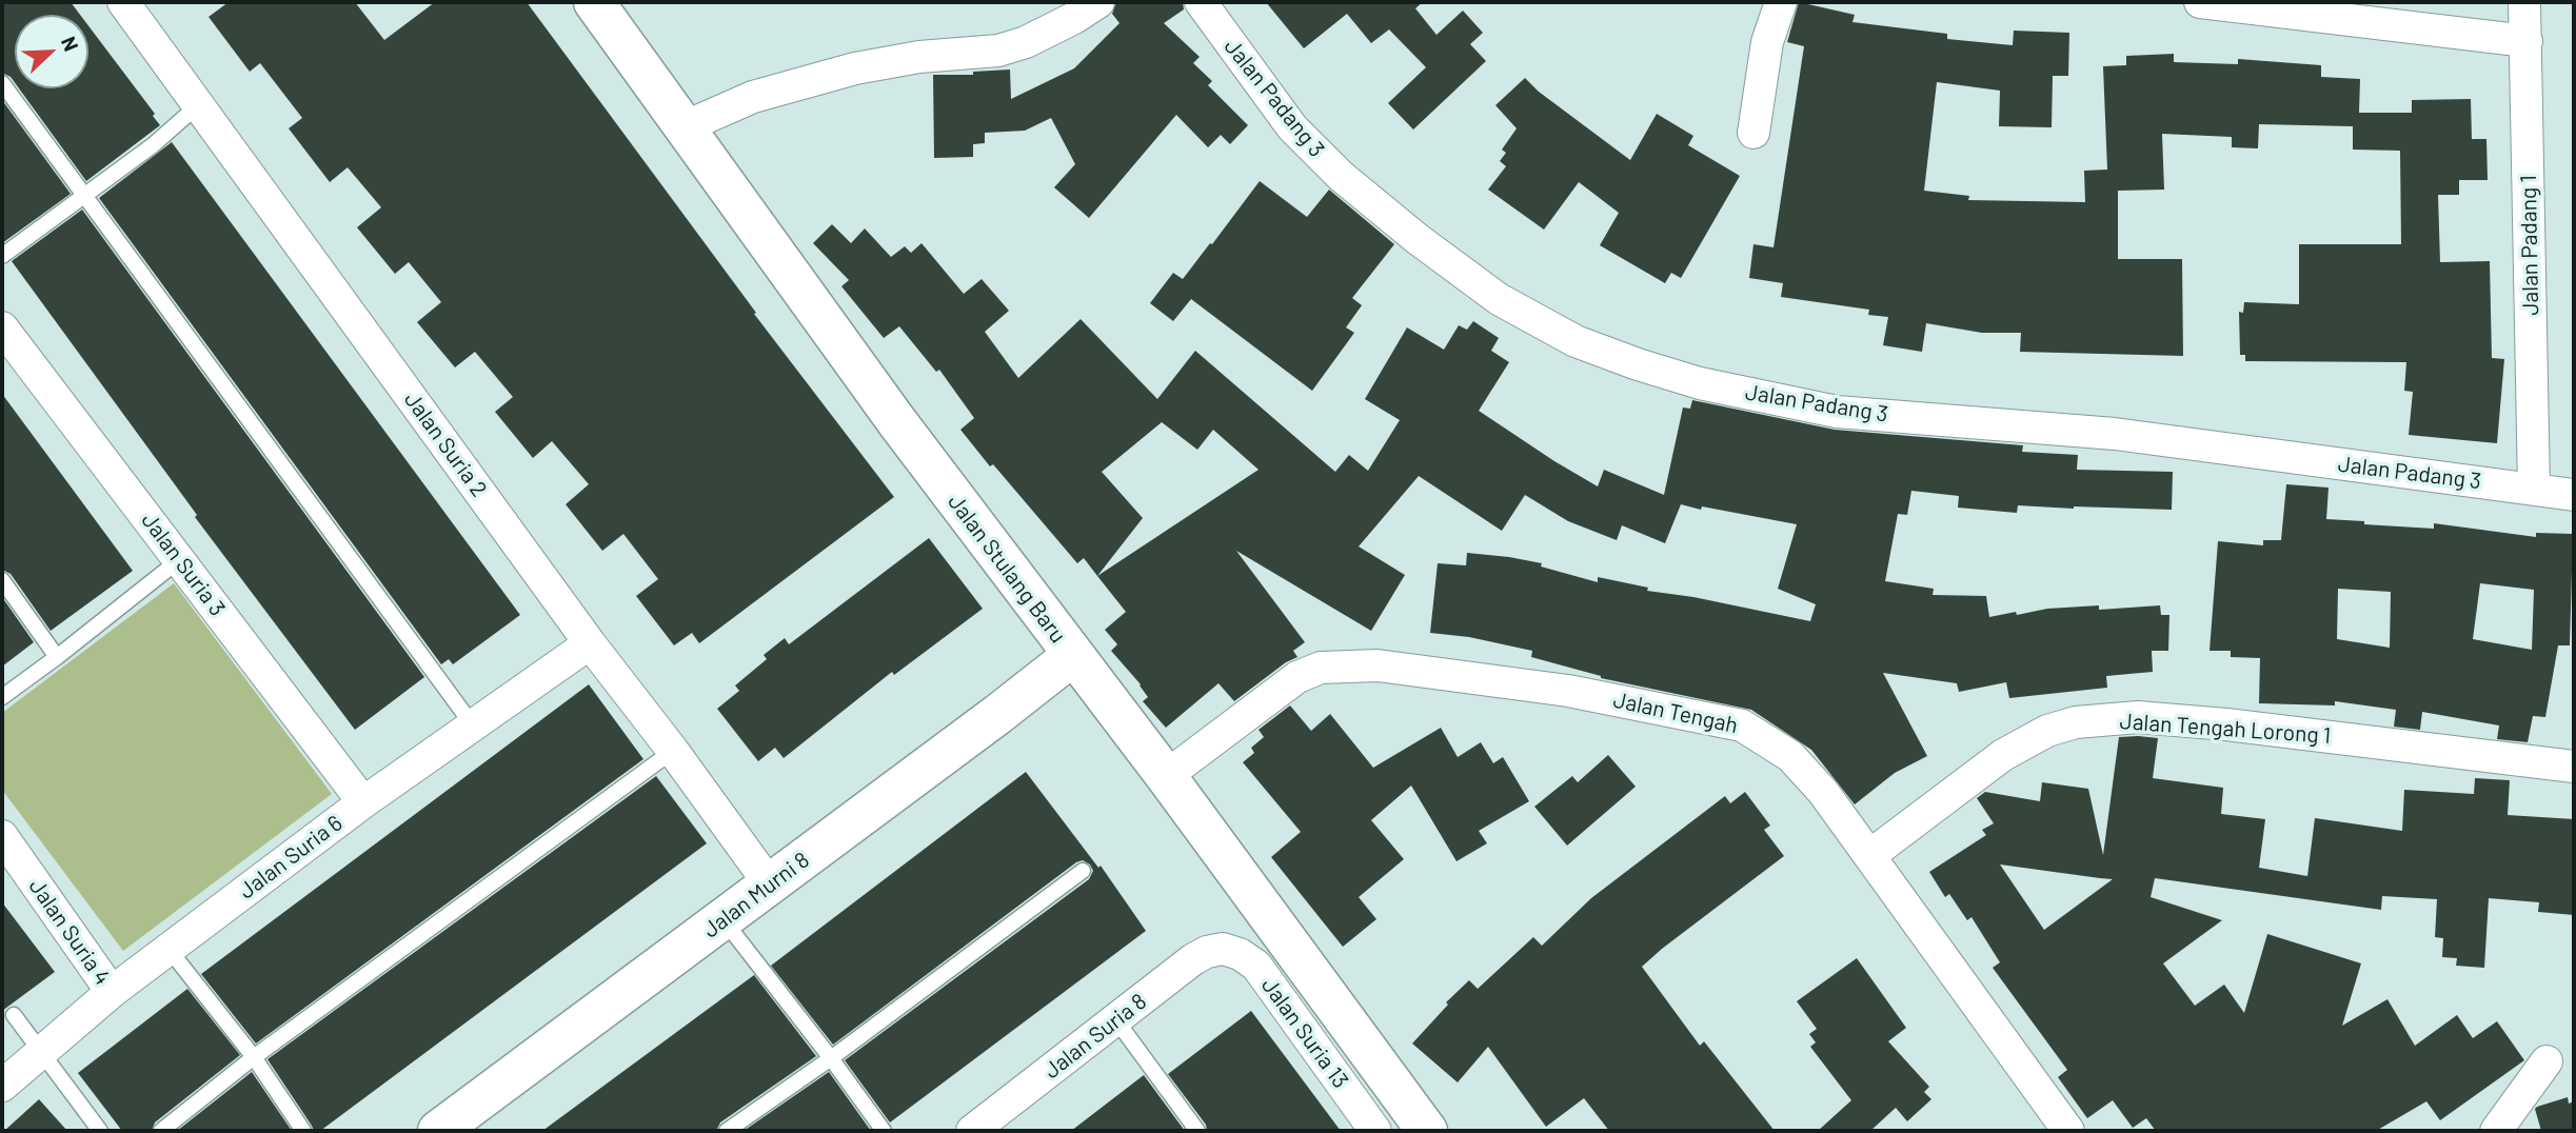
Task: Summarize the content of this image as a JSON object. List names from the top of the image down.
{
  "streets": {
    "main road": ["Jalan Stulang Baru", "Jalan Murni 8"],
    "street": [
      "Jalan Padang 3",
      "Jalan Padang 1",
      "Jalan Suria 2",
      "Jalan Suria 3",
      "Jalan Tengah",
      "Jalan Tengah Lorong 1",
      "Jalan Suria 6",
      "Jalan Suria 4",
      "Jalan Suria 13",
      "Jalan Suria 8"
    ]
  },
  "crossings": [
    ["Jalan Padang 3", "Jalan Padang 1"],
    ["Jalan Suria 2", "Jalan Suria 6"],
    ["Jalan Suria 2", "Jalan Murni 8"],
    ["Jalan Suria 3", "Jalan Suria 6"],
    ["Jalan Stulang Baru", "Jalan Tengah"],
    ["Jalan Stulang Baru", "Jalan Murni 8"],
    ["Jalan Tengah", "Jalan Tengah Lorong 1"],
    ["Jalan Suria 6", "Jalan Suria 4"],
    ["Jalan Suria 13", "Jalan Suria 8"]
  ],
  "north": "top right"
}
